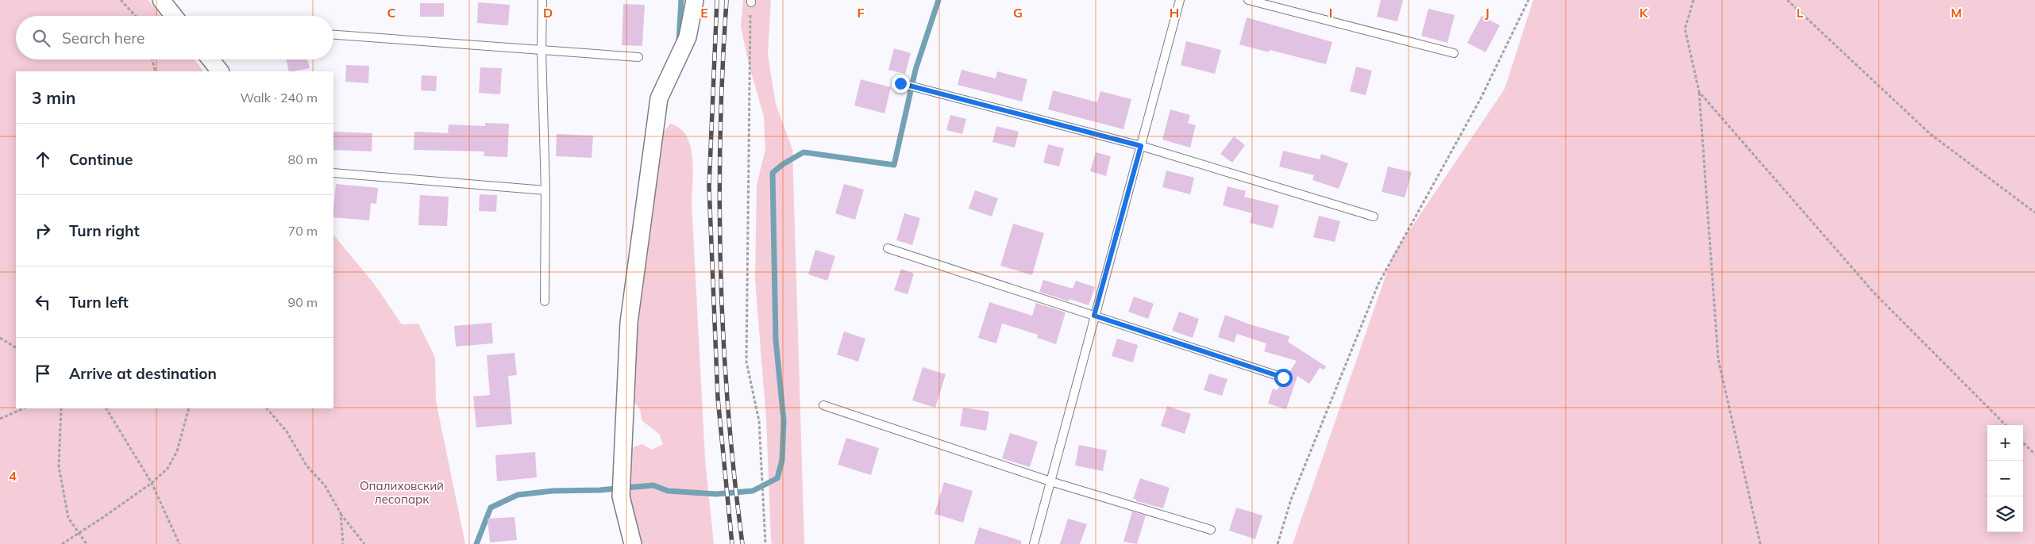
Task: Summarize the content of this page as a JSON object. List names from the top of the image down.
{
  "parks": ["Опалиховский лесопарк"],
  "page": {
    "search": "Search here",
    "heading": ["3 min", "Walk · 240 m"],
    "list": [
      ["Continue", "80 m"],
      ["Turn right", "70 m"],
      ["Turn left", "90 m"],
      "Arrive at destination"
    ],
    "map_buttons": ["+", "−"]
  },
  "grid": {
    "columns": [
      "C",
      "D",
      "E",
      "F",
      "G",
      "H",
      "I",
      "J",
      "K",
      "L",
      "M"
    ],
    "rows": ["4"]
  }
}
